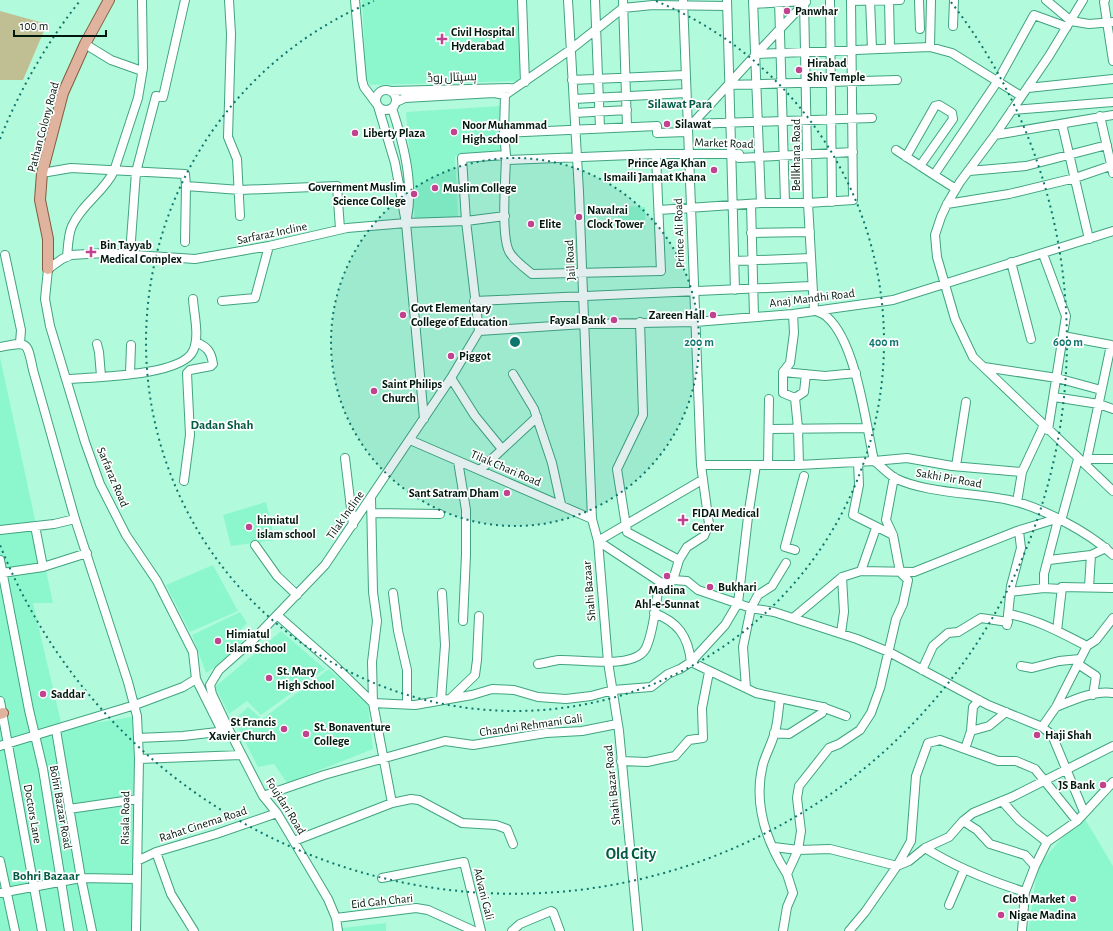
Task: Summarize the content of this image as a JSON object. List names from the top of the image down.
{
  "streets": {
    "main road": ["Pathan Colony Road"],
    "street": [
      "ہسپتال روڈ",
      "Market Road",
      "Bellkhana Road",
      "Sarfaraz Incline",
      "Prince Ali Road",
      "Jail Road",
      "Anaj Mandhi Road",
      "Tilak Chari Road",
      "Sarfaraz Road",
      "Sakhi Pir Road",
      "Tilak Incline",
      "Shahi Bazaar",
      "Chandni Rehmani Gali",
      "Shahi Bazar Road",
      "Foujdari Road",
      "Bohri Bazaar Road",
      "Doctors Lane",
      "Risala Road",
      "Rahat Cinema Road",
      "Advani Gali",
      "Eid Gah Chari"
    ]
  },
  "crossings": [
    ["Pathan Colony Road", "Sarfaraz Incline"],
    ["Pathan Colony Road", "Sarfaraz Road"],
    ["Market Road", "Bellkhana Road"],
    ["Market Road", "Sarfaraz Incline"],
    ["Market Road", "Prince Ali Road"],
    ["Market Road", "Jail Road"],
    ["Bellkhana Road", "Anaj Mandhi Road"],
    ["Sarfaraz Incline", "Sarfaraz Road"],
    ["Prince Ali Road", "Anaj Mandhi Road"],
    ["Jail Road", "Anaj Mandhi Road"],
    ["Jail Road", "Tilak Chari Road"],
    ["Jail Road", "Shahi Bazaar"],
    ["Anaj Mandhi Road", "Tilak Incline"],
    ["Tilak Chari Road", "Tilak Incline"],
    ["Tilak Chari Road", "Shahi Bazaar"],
    ["Sarfaraz Road", "Foujdari Road"],
    ["Tilak Incline", "Foujdari Road"],
    ["Shahi Bazaar", "Shahi Bazar Road"],
    ["Chandni Rehmani Gali", "Shahi Bazar Road"],
    ["Chandni Rehmani Gali", "Foujdari Road"],
    ["Foujdari Road", "Rahat Cinema Road"],
    ["Foujdari Road", "Eid Gah Chari"],
    ["Risala Road", "Rahat Cinema Road"]
  ],
  "districts": [
    "Silawat Para",
    "Dadan Shah",
    "Old City",
    "Bohri Bazaar"
  ],
  "places": {
    "other": [
      "Panwhar",
      "Hirabad Shiv Temple",
      "Silawat",
      "Noor Muhammad High school",
      "Liberty Plaza",
      "Prince Aga Khan Ismaili Jamaat Khana",
      "Muslim College",
      "Government Muslim Science College",
      "Navalrai Clock Tower",
      "Elite",
      "Govt Elementary College of Education",
      "Zareen Hall",
      "Faysal Bank",
      "Piggot",
      "Saint Philips Church",
      "Sant Satram Dham",
      "himiatul islam school",
      "Madina Ahl-e-Sunnat",
      "Bukhari",
      "Himiatul Islam School",
      "St. Mary High School",
      "Saddar",
      "St Francis Xavier Church",
      "St. Bonaventure College",
      "Haji Shah",
      "JS Bank",
      "Cloth Market",
      "Nigae Madina"
    ],
    "health": ["Civil Hospital Hyderabad", "Bin Tayyab Medical Complex", "FIDAI Medical Center"]
  },
  "scale_bar": "100 m",
  "rings": ["200 m", "400 m", "600 m"]
}
